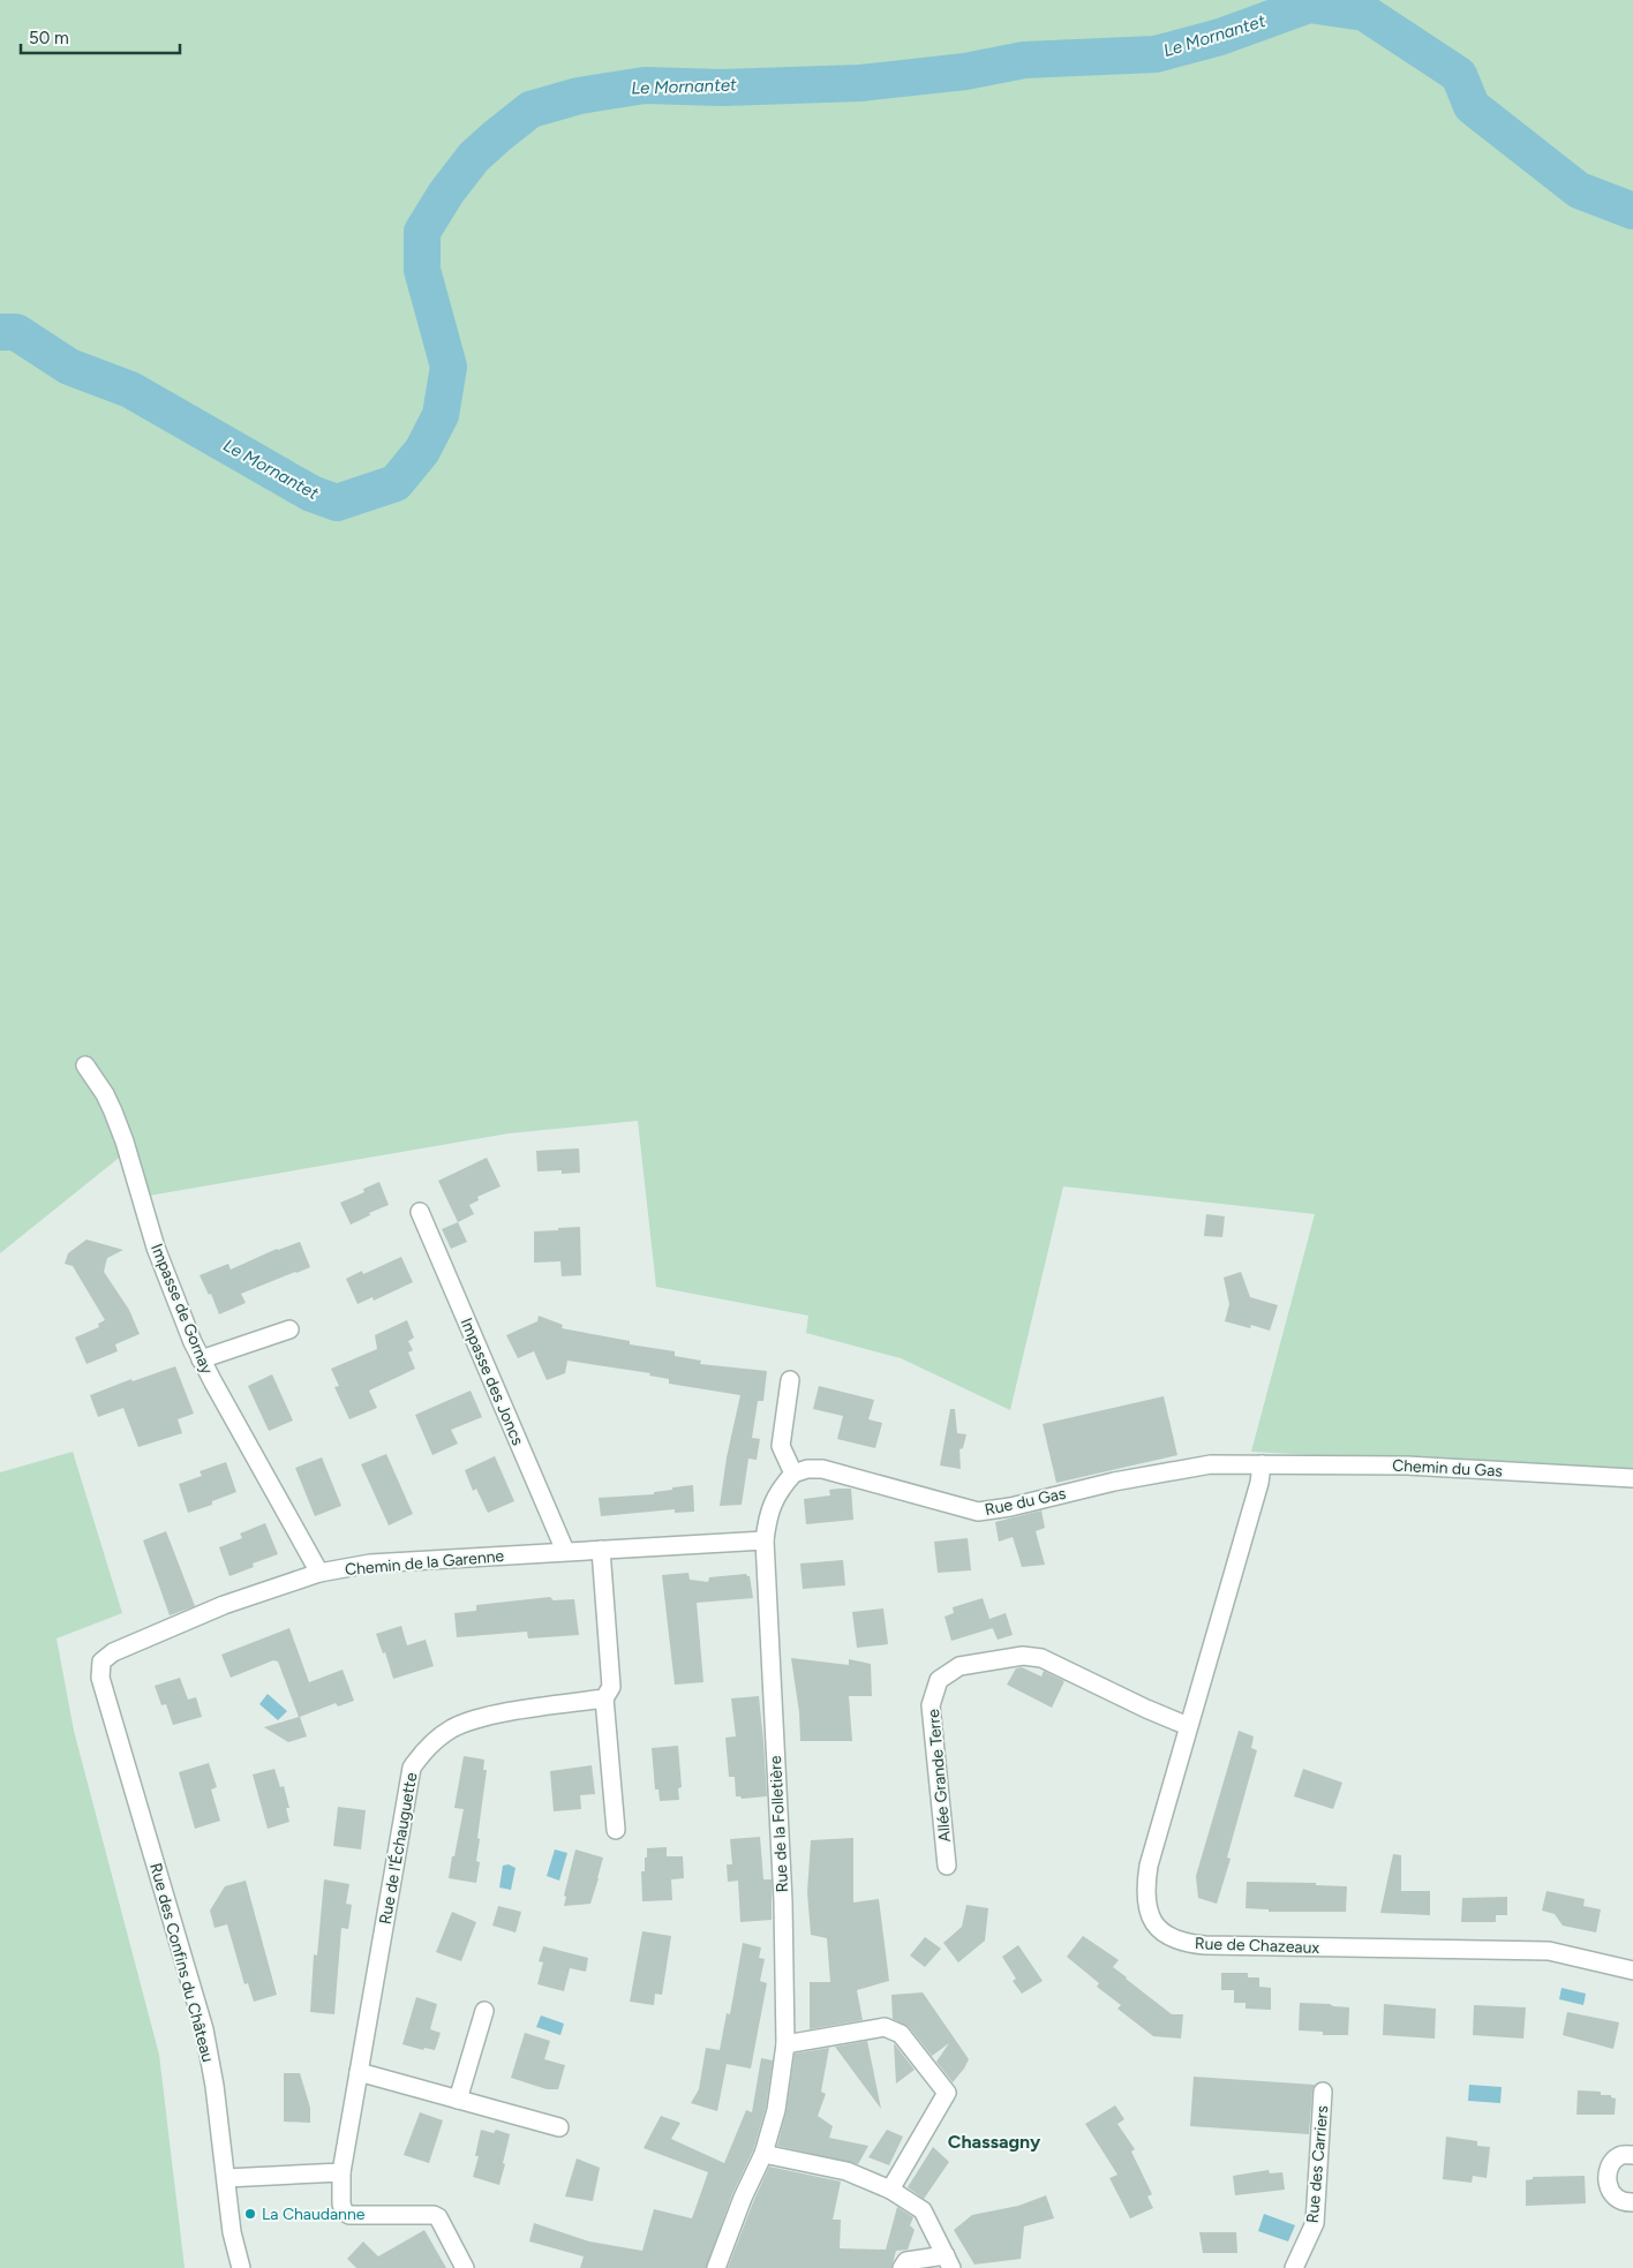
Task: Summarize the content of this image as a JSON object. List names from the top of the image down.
{
  "streets": {
    "street": [
      "Impasse de Gornay",
      "Impasse des Joncs",
      "Chemin du Gas",
      "Rue du Gas",
      "Chemin de la Garenne",
      "Allée Grande Terre",
      "Rue de la Folletière",
      "Rue de l'Échauguette",
      "Rue de Chazeaux",
      "Rue des Confins du Château",
      "Rue des Carriers"
    ]
  },
  "crossings": [
    ["Impasse de Gornay", "Chemin de la Garenne"],
    ["Impasse des Joncs", "Chemin de la Garenne"],
    ["Chemin du Gas", "Rue du Gas"],
    ["Chemin du Gas", "Rue de Chazeaux"],
    ["Rue du Gas", "Rue de la Folletière"],
    ["Rue du Gas", "Rue de Chazeaux"],
    ["Chemin de la Garenne", "Rue de la Folletière"],
    ["Chemin de la Garenne", "Rue des Confins du Château"],
    ["Allée Grande Terre", "Rue de Chazeaux"]
  ],
  "districts": ["Chassagny"],
  "water": ["Le Mornantet"],
  "places": ["La Chaudanne"],
  "scale_bar": "50 m"
}
